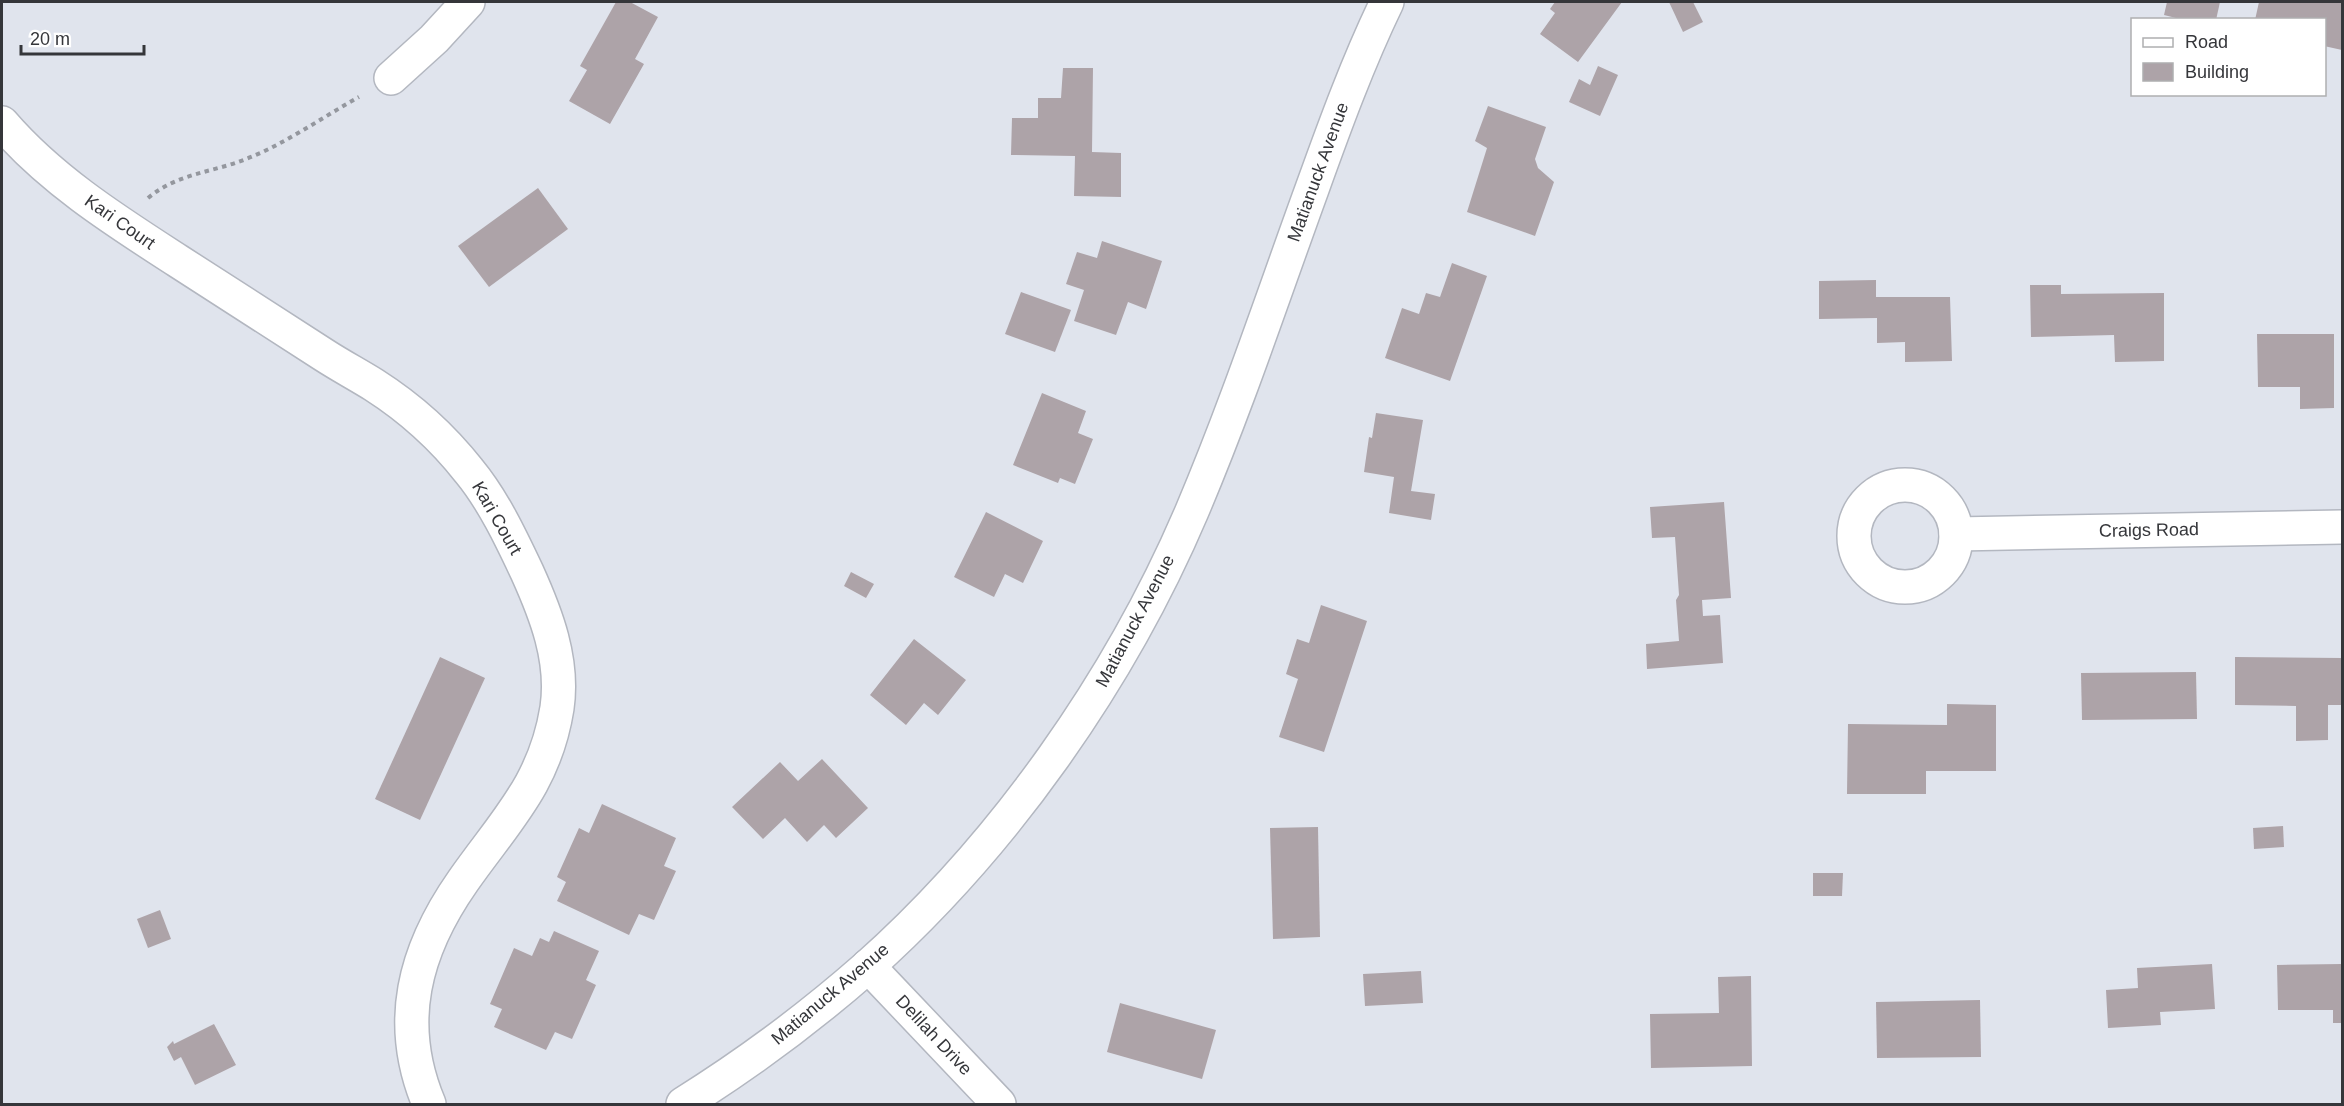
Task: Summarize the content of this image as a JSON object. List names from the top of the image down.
{
  "streets": {
    "street": [
      "Matianuck Avenue",
      "Kari Court",
      "Craigs Road",
      "Delilah Drive"
    ]
  },
  "crossings": [
    ["Matianuck Avenue", "Delilah Drive"]
  ],
  "legend": ["Road", "Building"],
  "scale_bar": "20 m"
}
